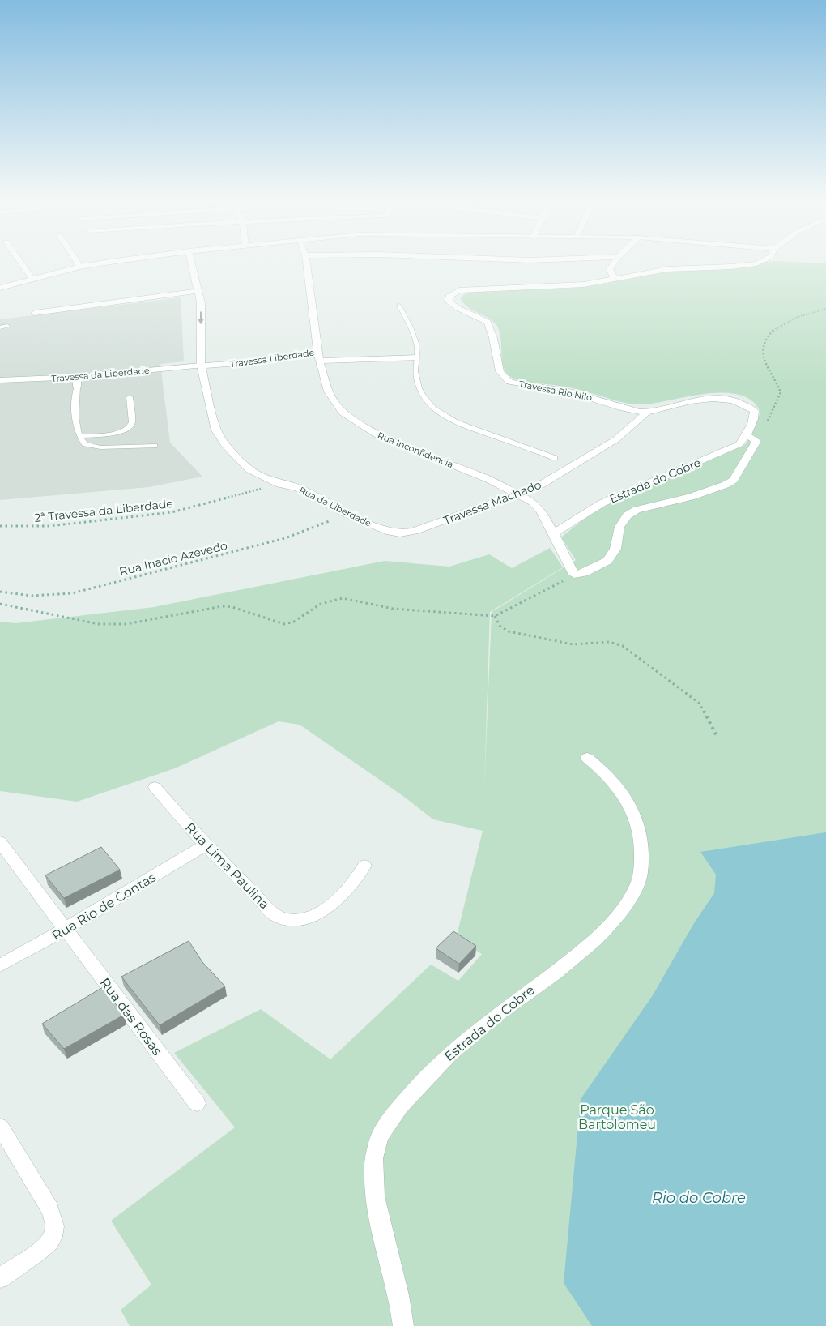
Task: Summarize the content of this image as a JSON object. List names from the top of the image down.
{
  "streets": {
    "street": [
      "Travessa Liberdade",
      "Travessa da Liberdade",
      "Travessa Rio Nilo",
      "Rua Inconfidencia",
      "Estrada do Cobre",
      "Travessa Machado",
      "Rua da Liberdade",
      "Rua Lima Paulina",
      "Rua Rio de Contas",
      "Rua das Rosas"
    ],
    "path": ["2ª Travessa da Liberdade", "Rua Inacio Azevedo"]
  },
  "crossings": [
    ["Travessa Liberdade", "Travessa da Liberdade"],
    ["Travessa Liberdade", "Rua Inconfidencia"],
    ["Travessa Liberdade", "Rua da Liberdade"],
    ["Travessa da Liberdade", "Rua da Liberdade"],
    ["Travessa Rio Nilo", "Estrada do Cobre"],
    ["Travessa Rio Nilo", "Travessa Machado"],
    ["Rua Inconfidencia", "Estrada do Cobre"],
    ["Rua Inconfidencia", "Travessa Machado"],
    ["Travessa Machado", "Rua da Liberdade"],
    ["Rua da Liberdade", "2ª Travessa da Liberdade"],
    ["Rua da Liberdade", "Rua Inacio Azevedo"],
    ["Rua Lima Paulina", "Rua Rio de Contas"],
    ["Rua Rio de Contas", "Rua das Rosas"]
  ],
  "water": ["Rio do Cobre"],
  "parks": ["Parque São Bartolomeu"]
}
